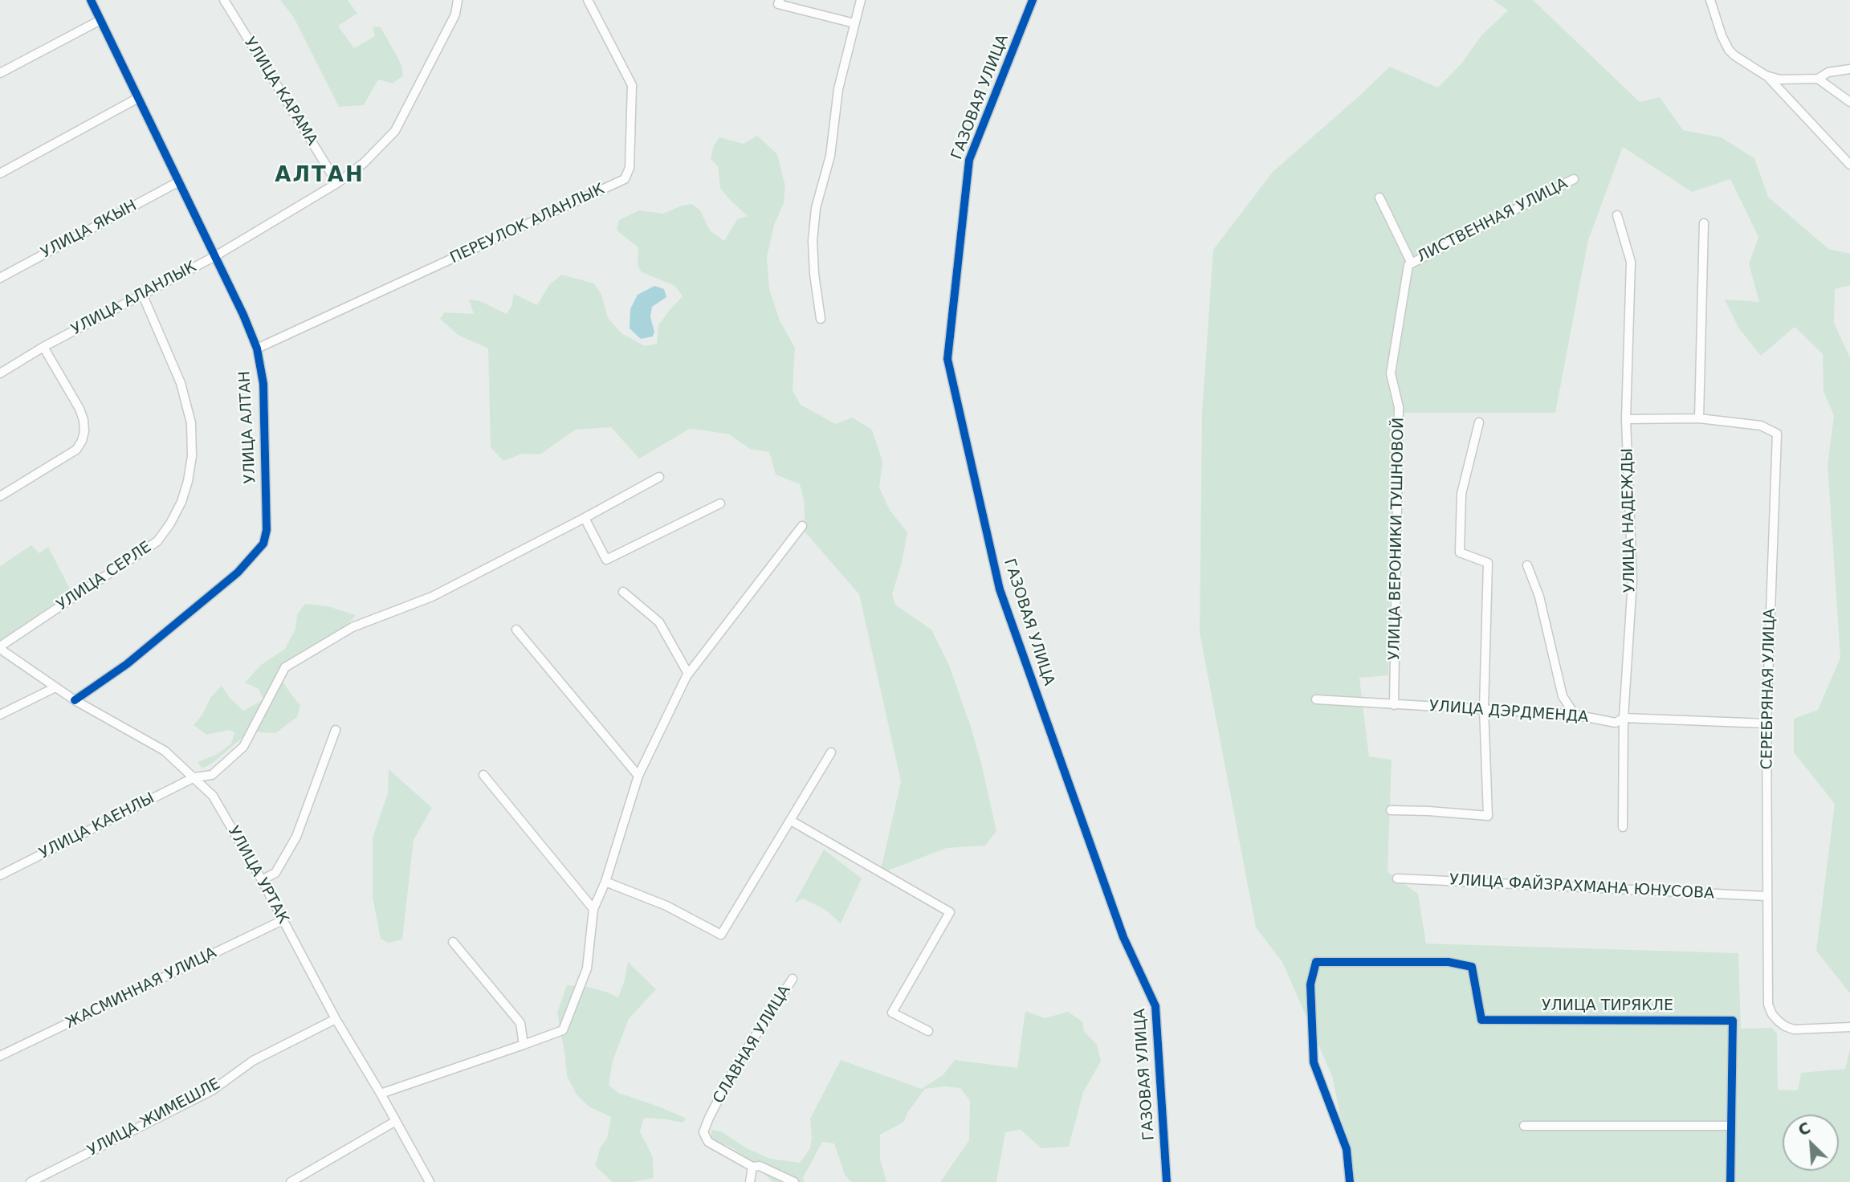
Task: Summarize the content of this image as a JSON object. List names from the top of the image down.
{
  "streets": {
    "street": [
      "УЛИЦА КАРАМА",
      "ГАЗОВАЯ УЛИЦА",
      "ЛИСТВЕННАЯ УЛИЦА",
      "ПЕРЕУЛОК АЛАНЛЫК",
      "УЛИЦА ЯКЫН",
      "УЛИЦА АЛАНЛЫК",
      "УЛИЦА АЛТАН",
      "УЛИЦА НАДЕЖДЫ",
      "УЛИЦА ВЕРОНИКИ ТУШНОВОЙ",
      "УЛИЦА СЕРЛЕ",
      "СЕРЕБРЯНАЯ УЛИЦА",
      "УЛИЦА ДЭРДМЕНДА",
      "УЛИЦА КАЕНЛЫ",
      "УЛИЦА УРТАК",
      "УЛИЦА ФАЙЗРАХМАНА ЮНУСОВА",
      "ЖАСМИННАЯ УЛИЦА",
      "УЛИЦА ТИРЯКЛЕ",
      "СЛАВНАЯ УЛИЦА",
      "УЛИЦА ЖИМЕШЛЕ"
    ]
  },
  "crossings": [
    ["УЛИЦА КАРАМА", "УЛИЦА АЛАНЛЫК"],
    ["ЛИСТВЕННАЯ УЛИЦА", "УЛИЦА ВЕРОНИКИ ТУШНОВОЙ"],
    ["ПЕРЕУЛОК АЛАНЛЫК", "УЛИЦА АЛТАН"],
    ["УЛИЦА ЯКЫН", "УЛИЦА АЛТАН"],
    ["УЛИЦА АЛАНЛЫК", "УЛИЦА АЛТАН"],
    ["УЛИЦА АЛАНЛЫК", "УЛИЦА СЕРЛЕ"],
    ["УЛИЦА АЛТАН", "УЛИЦА УРТАК"],
    ["УЛИЦА НАДЕЖДЫ", "СЕРЕБРЯНАЯ УЛИЦА"],
    ["УЛИЦА НАДЕЖДЫ", "УЛИЦА ДЭРДМЕНДА"],
    ["УЛИЦА ВЕРОНИКИ ТУШНОВОЙ", "УЛИЦА ДЭРДМЕНДА"],
    ["УЛИЦА СЕРЛЕ", "УЛИЦА УРТАК"],
    ["СЕРЕБРЯНАЯ УЛИЦА", "УЛИЦА ДЭРДМЕНДА"],
    ["СЕРЕБРЯНАЯ УЛИЦА", "УЛИЦА ФАЙЗРАХМАНА ЮНУСОВА"],
    ["УЛИЦА КАЕНЛЫ", "УЛИЦА УРТАК"],
    ["УЛИЦА УРТАК", "ЖАСМИННАЯ УЛИЦА"],
    ["УЛИЦА УРТАК", "УЛИЦА ЖИМЕШЛЕ"]
  ],
  "districts": ["АЛТАН"],
  "north": "top left"
}
